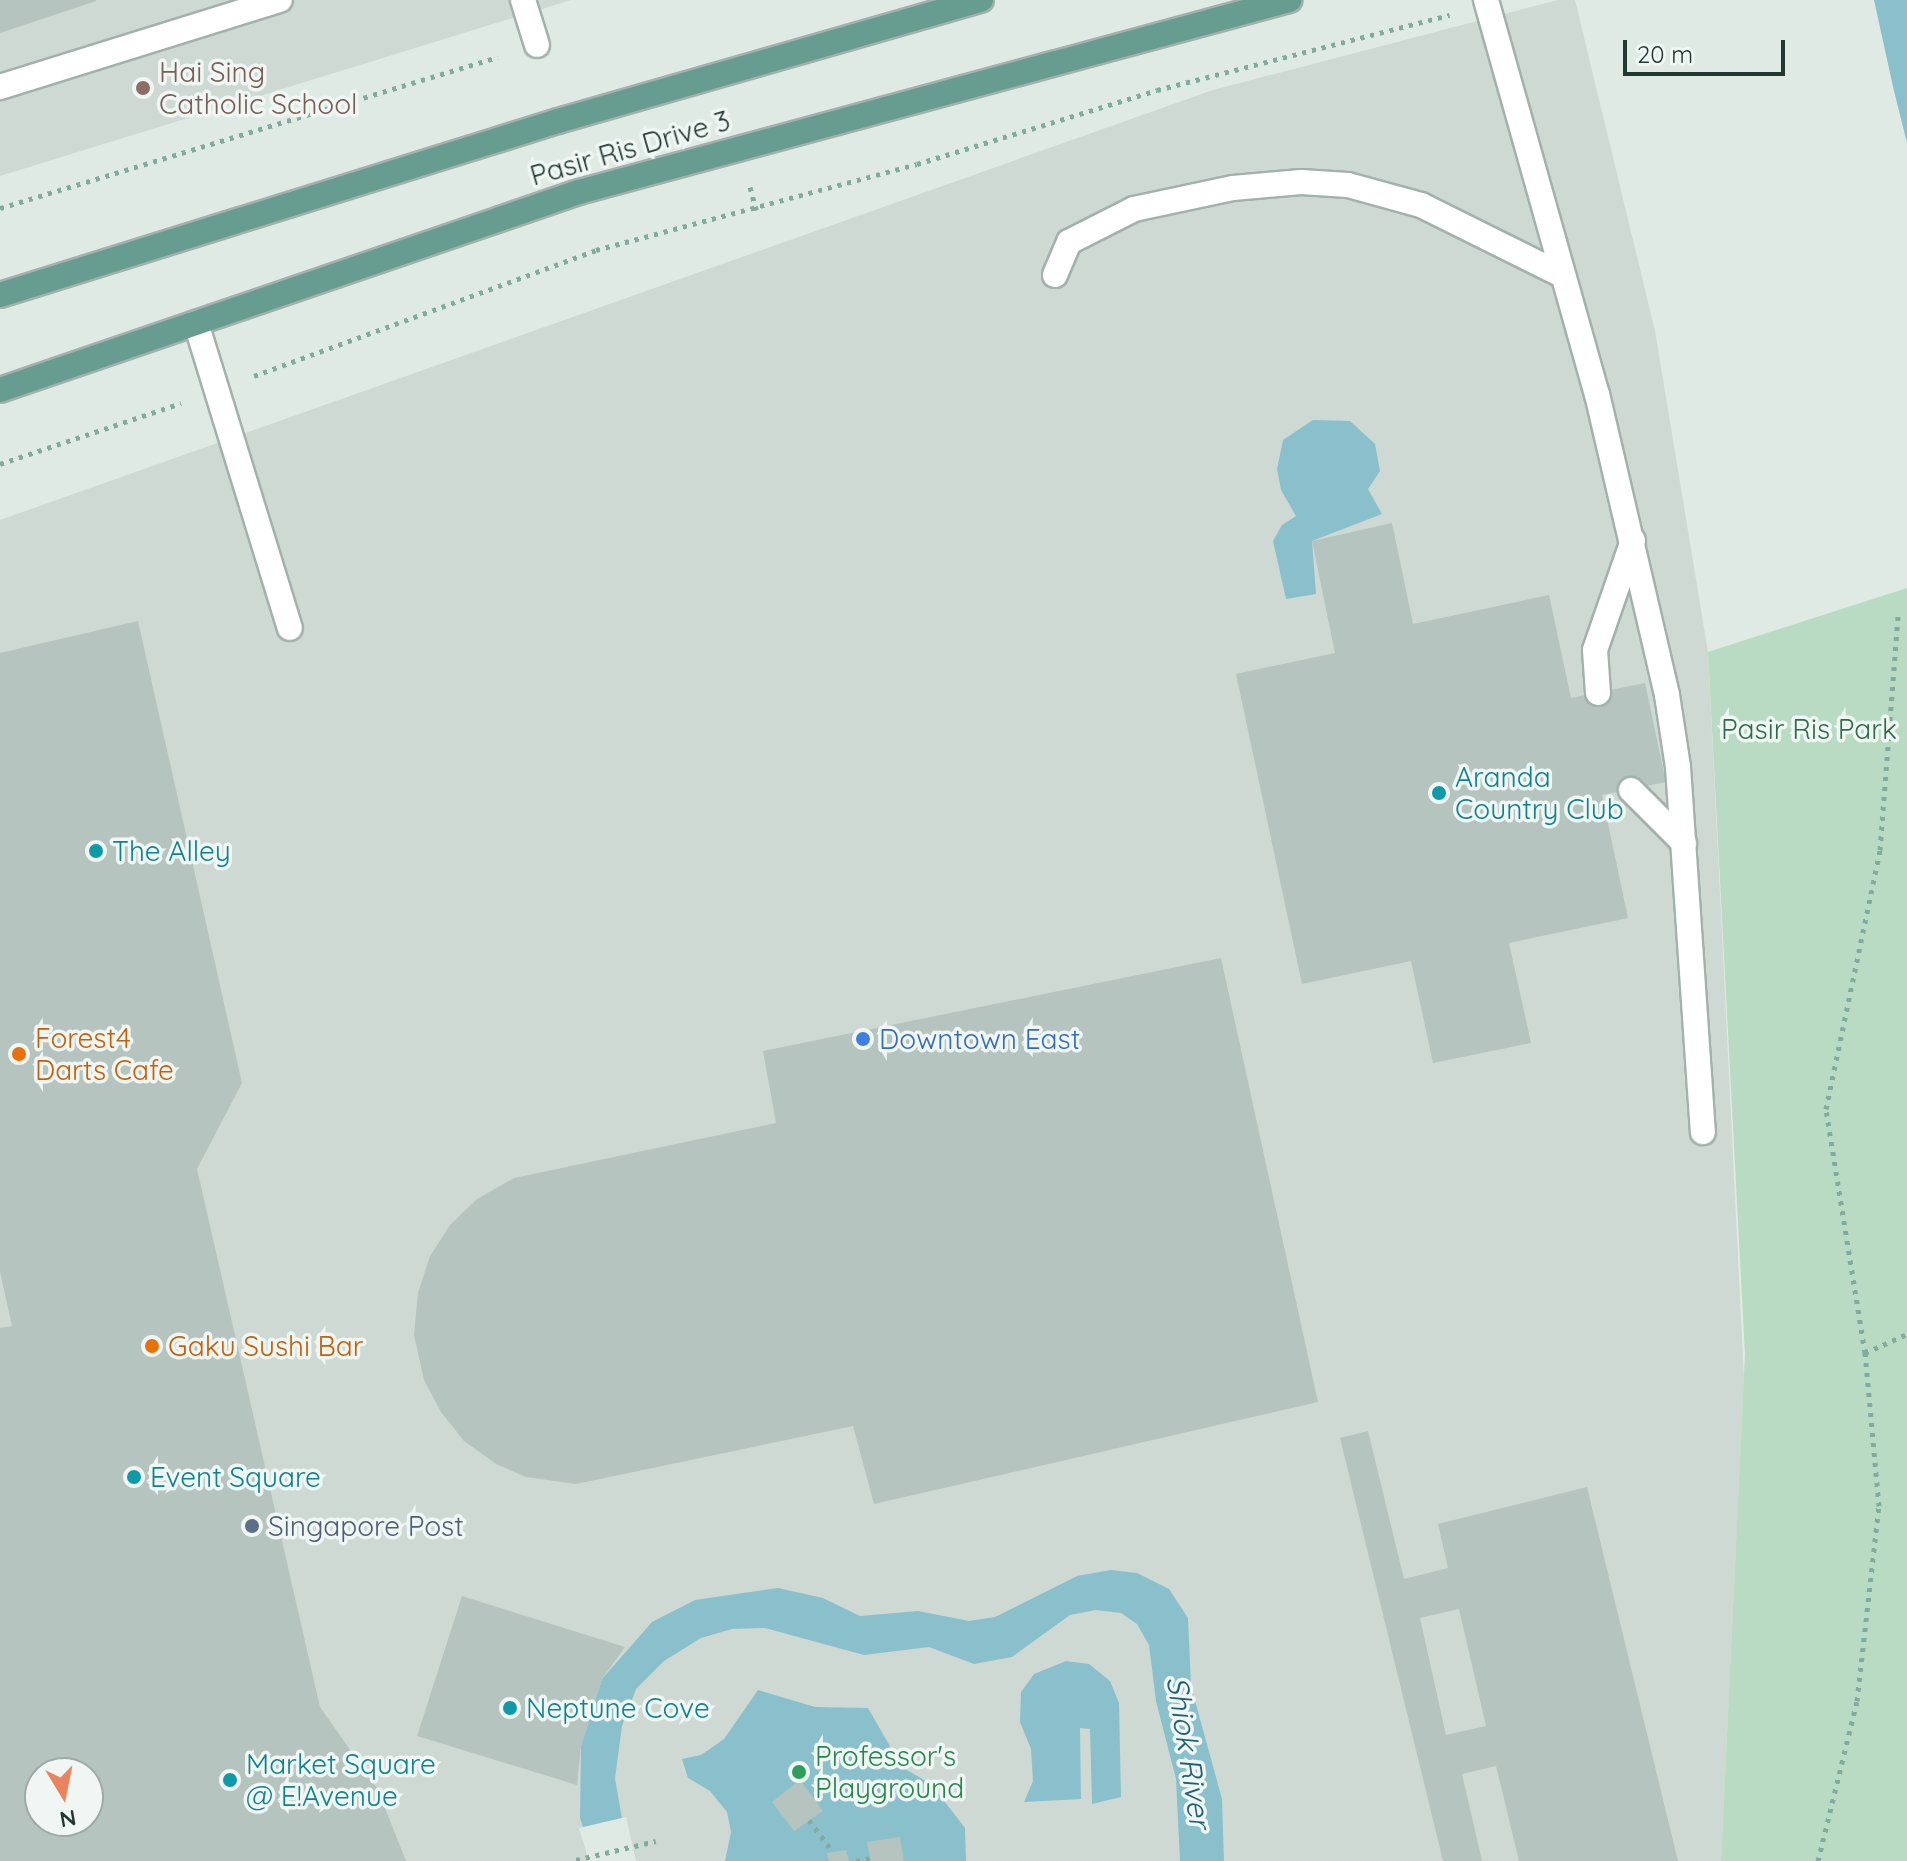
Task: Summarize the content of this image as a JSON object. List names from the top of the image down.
{
  "streets": {
    "main road": ["Pasir Ris Drive 3"]
  },
  "water": ["Shiok River"],
  "parks": ["Pasir Ris Park"],
  "places": [
    "Hai Sing Catholic School",
    "Aranda Country Club",
    "The Alley",
    "Downtown East",
    "Forest4 Darts Cafe",
    "Gaku Sushi Bar",
    "Event Square",
    "Singapore Post",
    "Neptune Cove",
    "Professor's Playground",
    "Market Square @ E!Avenue"
  ],
  "scale_bar": "20 m",
  "north": "bottom"
}
